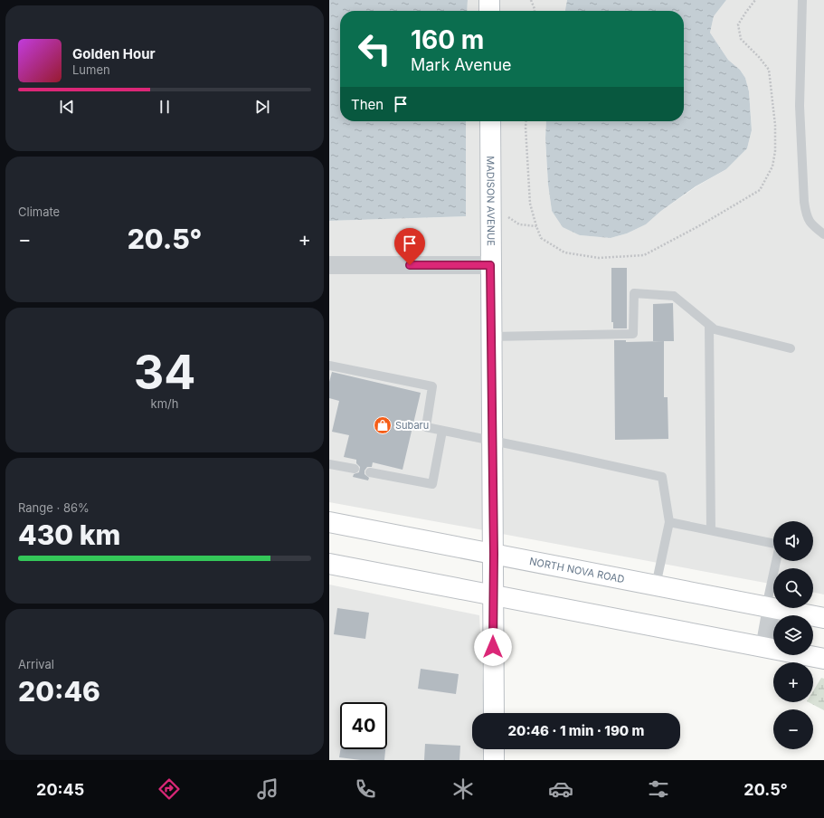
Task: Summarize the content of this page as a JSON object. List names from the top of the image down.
{
  "streets": {
    "main road": ["MADISON AVENUE", "NORTH NOVA ROAD"]
  },
  "crossings": [
    ["MADISON AVENUE", "NORTH NOVA ROAD"]
  ],
  "places": {
    "shop": ["Subaru"]
  },
  "page": {
    "turn": ["160 m", "Mark Avenue"],
    "song": ["Golden Hour", "Lumen"],
    "then": "Then",
    "tile": [
      "Climate",
      ["34", "km/h"],
      ["Range · 86%", "430 km"],
      ["Arrival", "20:46"]
    ],
    "heat": ["−", "20.5°", "+"],
    "map_buttons": ["+", "−"],
    "limit": "40",
    "trip": "20:46 · 1 min · 190 m",
    "tabs": ["20:45", "20.5°"]
  }
}
